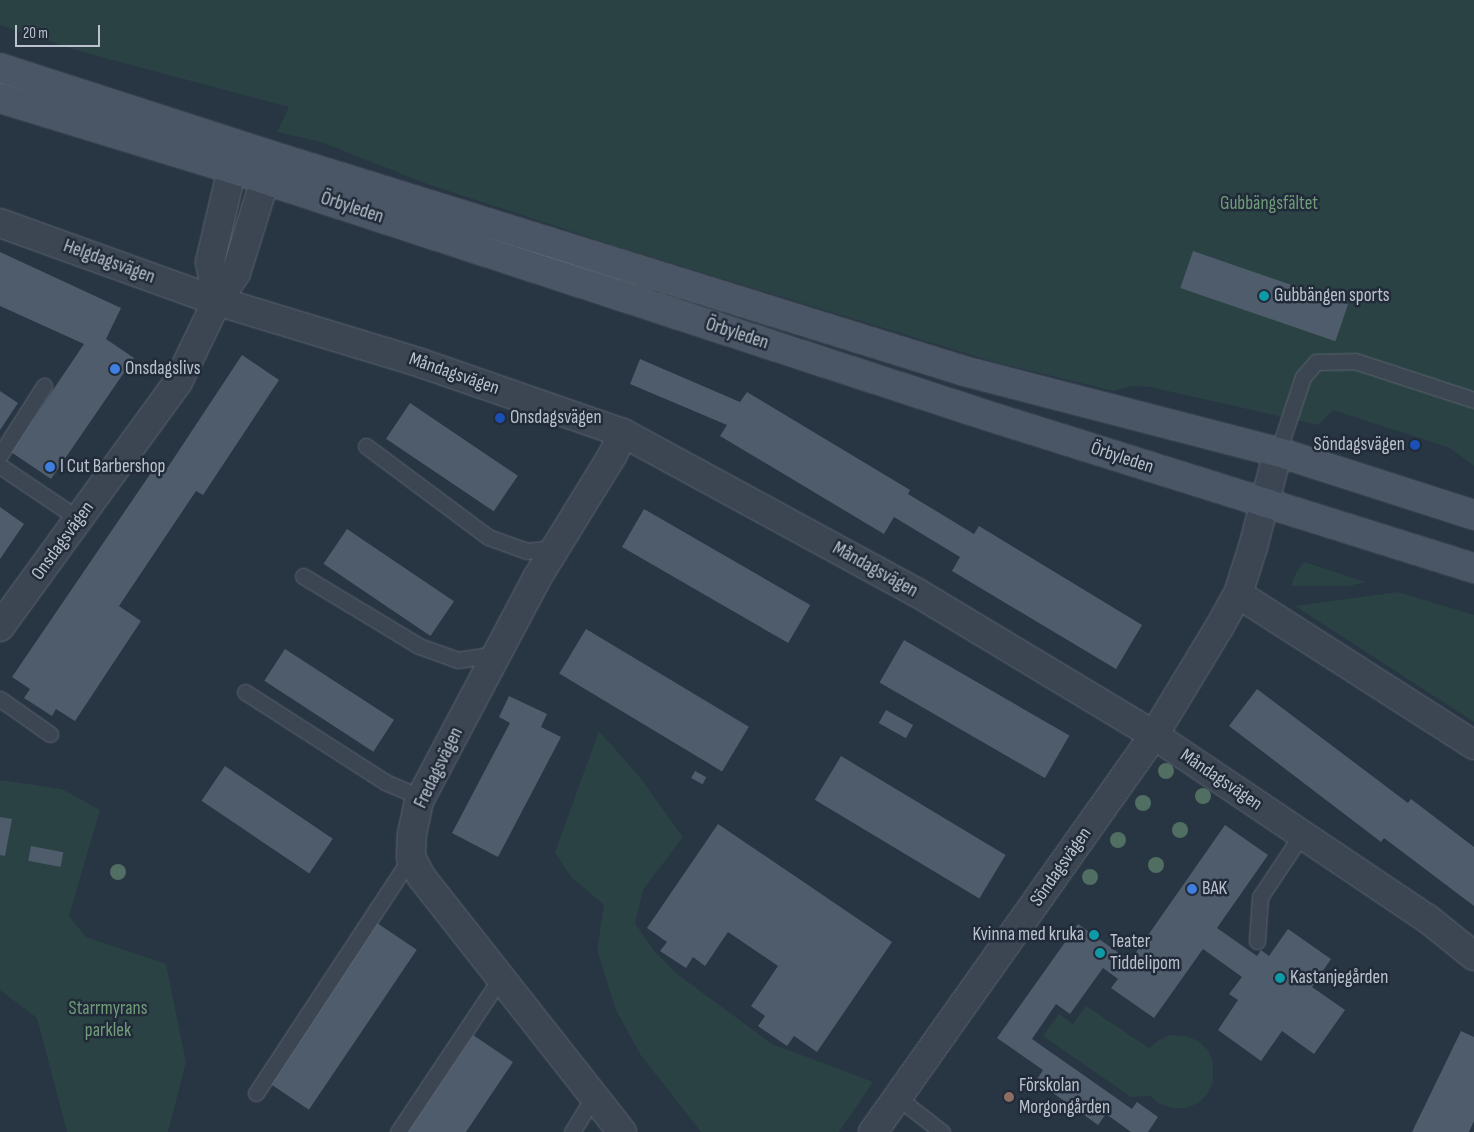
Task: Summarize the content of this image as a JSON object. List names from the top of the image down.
{
  "streets": {
    "main road": ["Örbyleden"],
    "street": [
      "Helgdagsvägen",
      "Måndagsvägen",
      "Onsdagsvägen",
      "Fredagsvägen",
      "Söndagsvägen"
    ]
  },
  "crossings": [
    ["Örbyleden", "Onsdagsvägen"],
    ["Örbyleden", "Söndagsvägen"],
    ["Helgdagsvägen", "Måndagsvägen"],
    ["Helgdagsvägen", "Onsdagsvägen"],
    ["Måndagsvägen", "Onsdagsvägen"],
    ["Måndagsvägen", "Fredagsvägen"],
    ["Måndagsvägen", "Söndagsvägen"]
  ],
  "parks": ["Gubbängsfältet", "Starrmyrans parklek"],
  "places": [
    "Gubbängen sports",
    "Onsdagslivs",
    "Onsdagsvägen",
    "Söndagsvägen",
    "I Cut Barbershop",
    "BAK",
    "Kvinna med kruka",
    "Teater Tiddelipom",
    "Kastanjegården",
    "Förskolan Morgongården"
  ],
  "scale_bar": "20 m"
}
